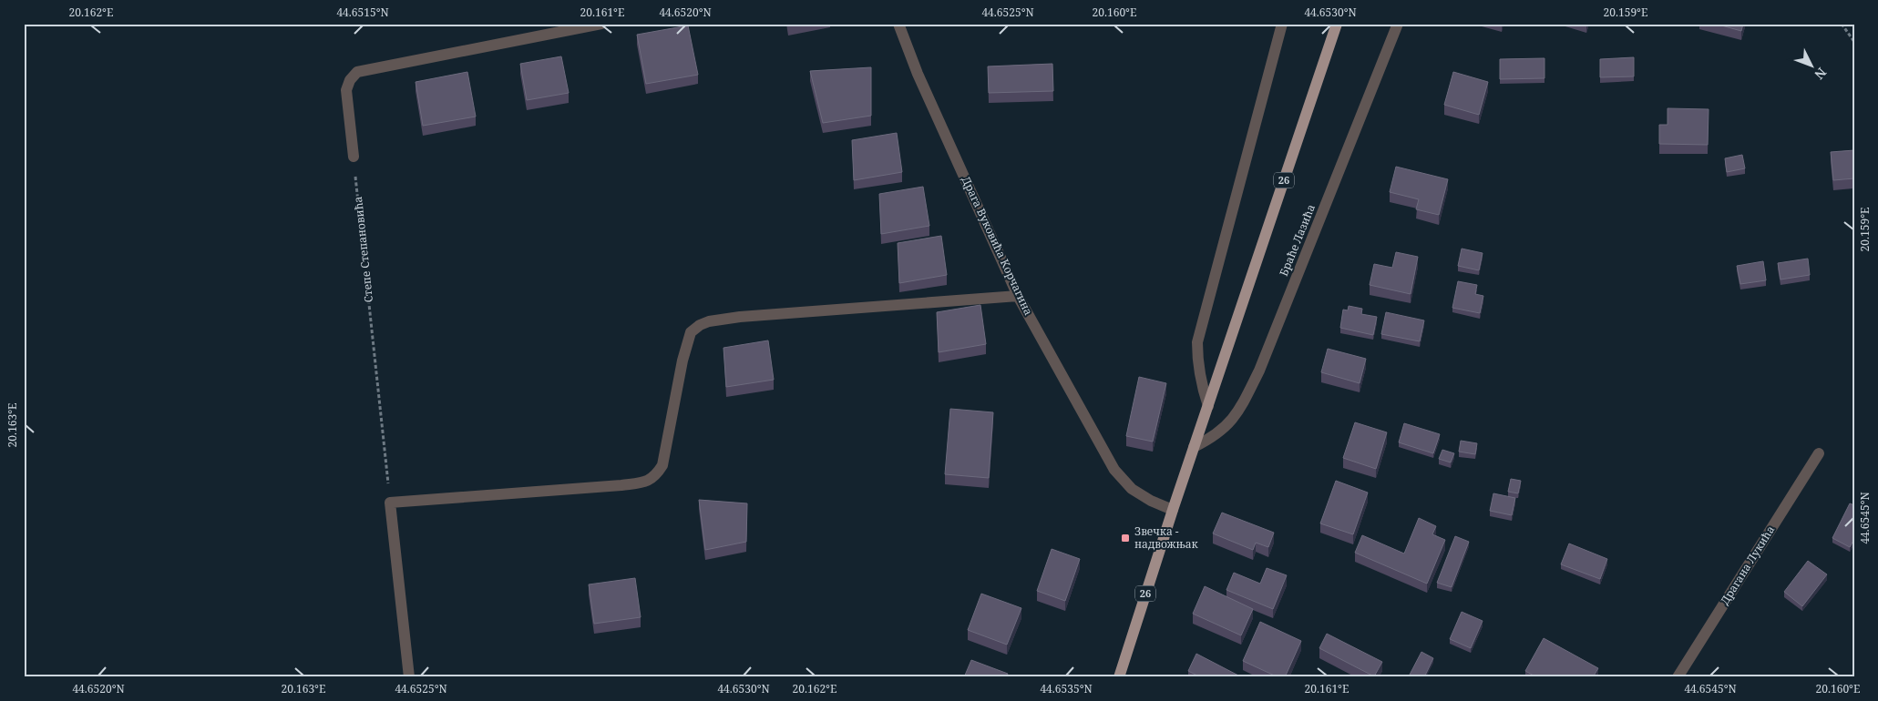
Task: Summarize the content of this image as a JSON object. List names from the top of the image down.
{
  "streets": {
    "main road": ["26"],
    "street": ["Браће Лазића", "Драга Вуковића Корчагина", "Драгана Лукића"],
    "path": ["Степе Степановића"]
  },
  "crossings": [
    ["26", "Браће Лазића"],
    ["26", "Драга Вуковића Корчагина"]
  ],
  "places": {
    "transit": ["Звечка - надвожњак"]
  },
  "north": "bottom right",
  "coordinates": [
    "20.162°E",
    "44.6515°N",
    "20.161°E",
    "44.6520°N",
    "44.6525°N",
    "20.160°E",
    "44.6530°N",
    "20.159°E",
    "20.163°E",
    "44.6545°N",
    "44.6535°N"
  ]
}
